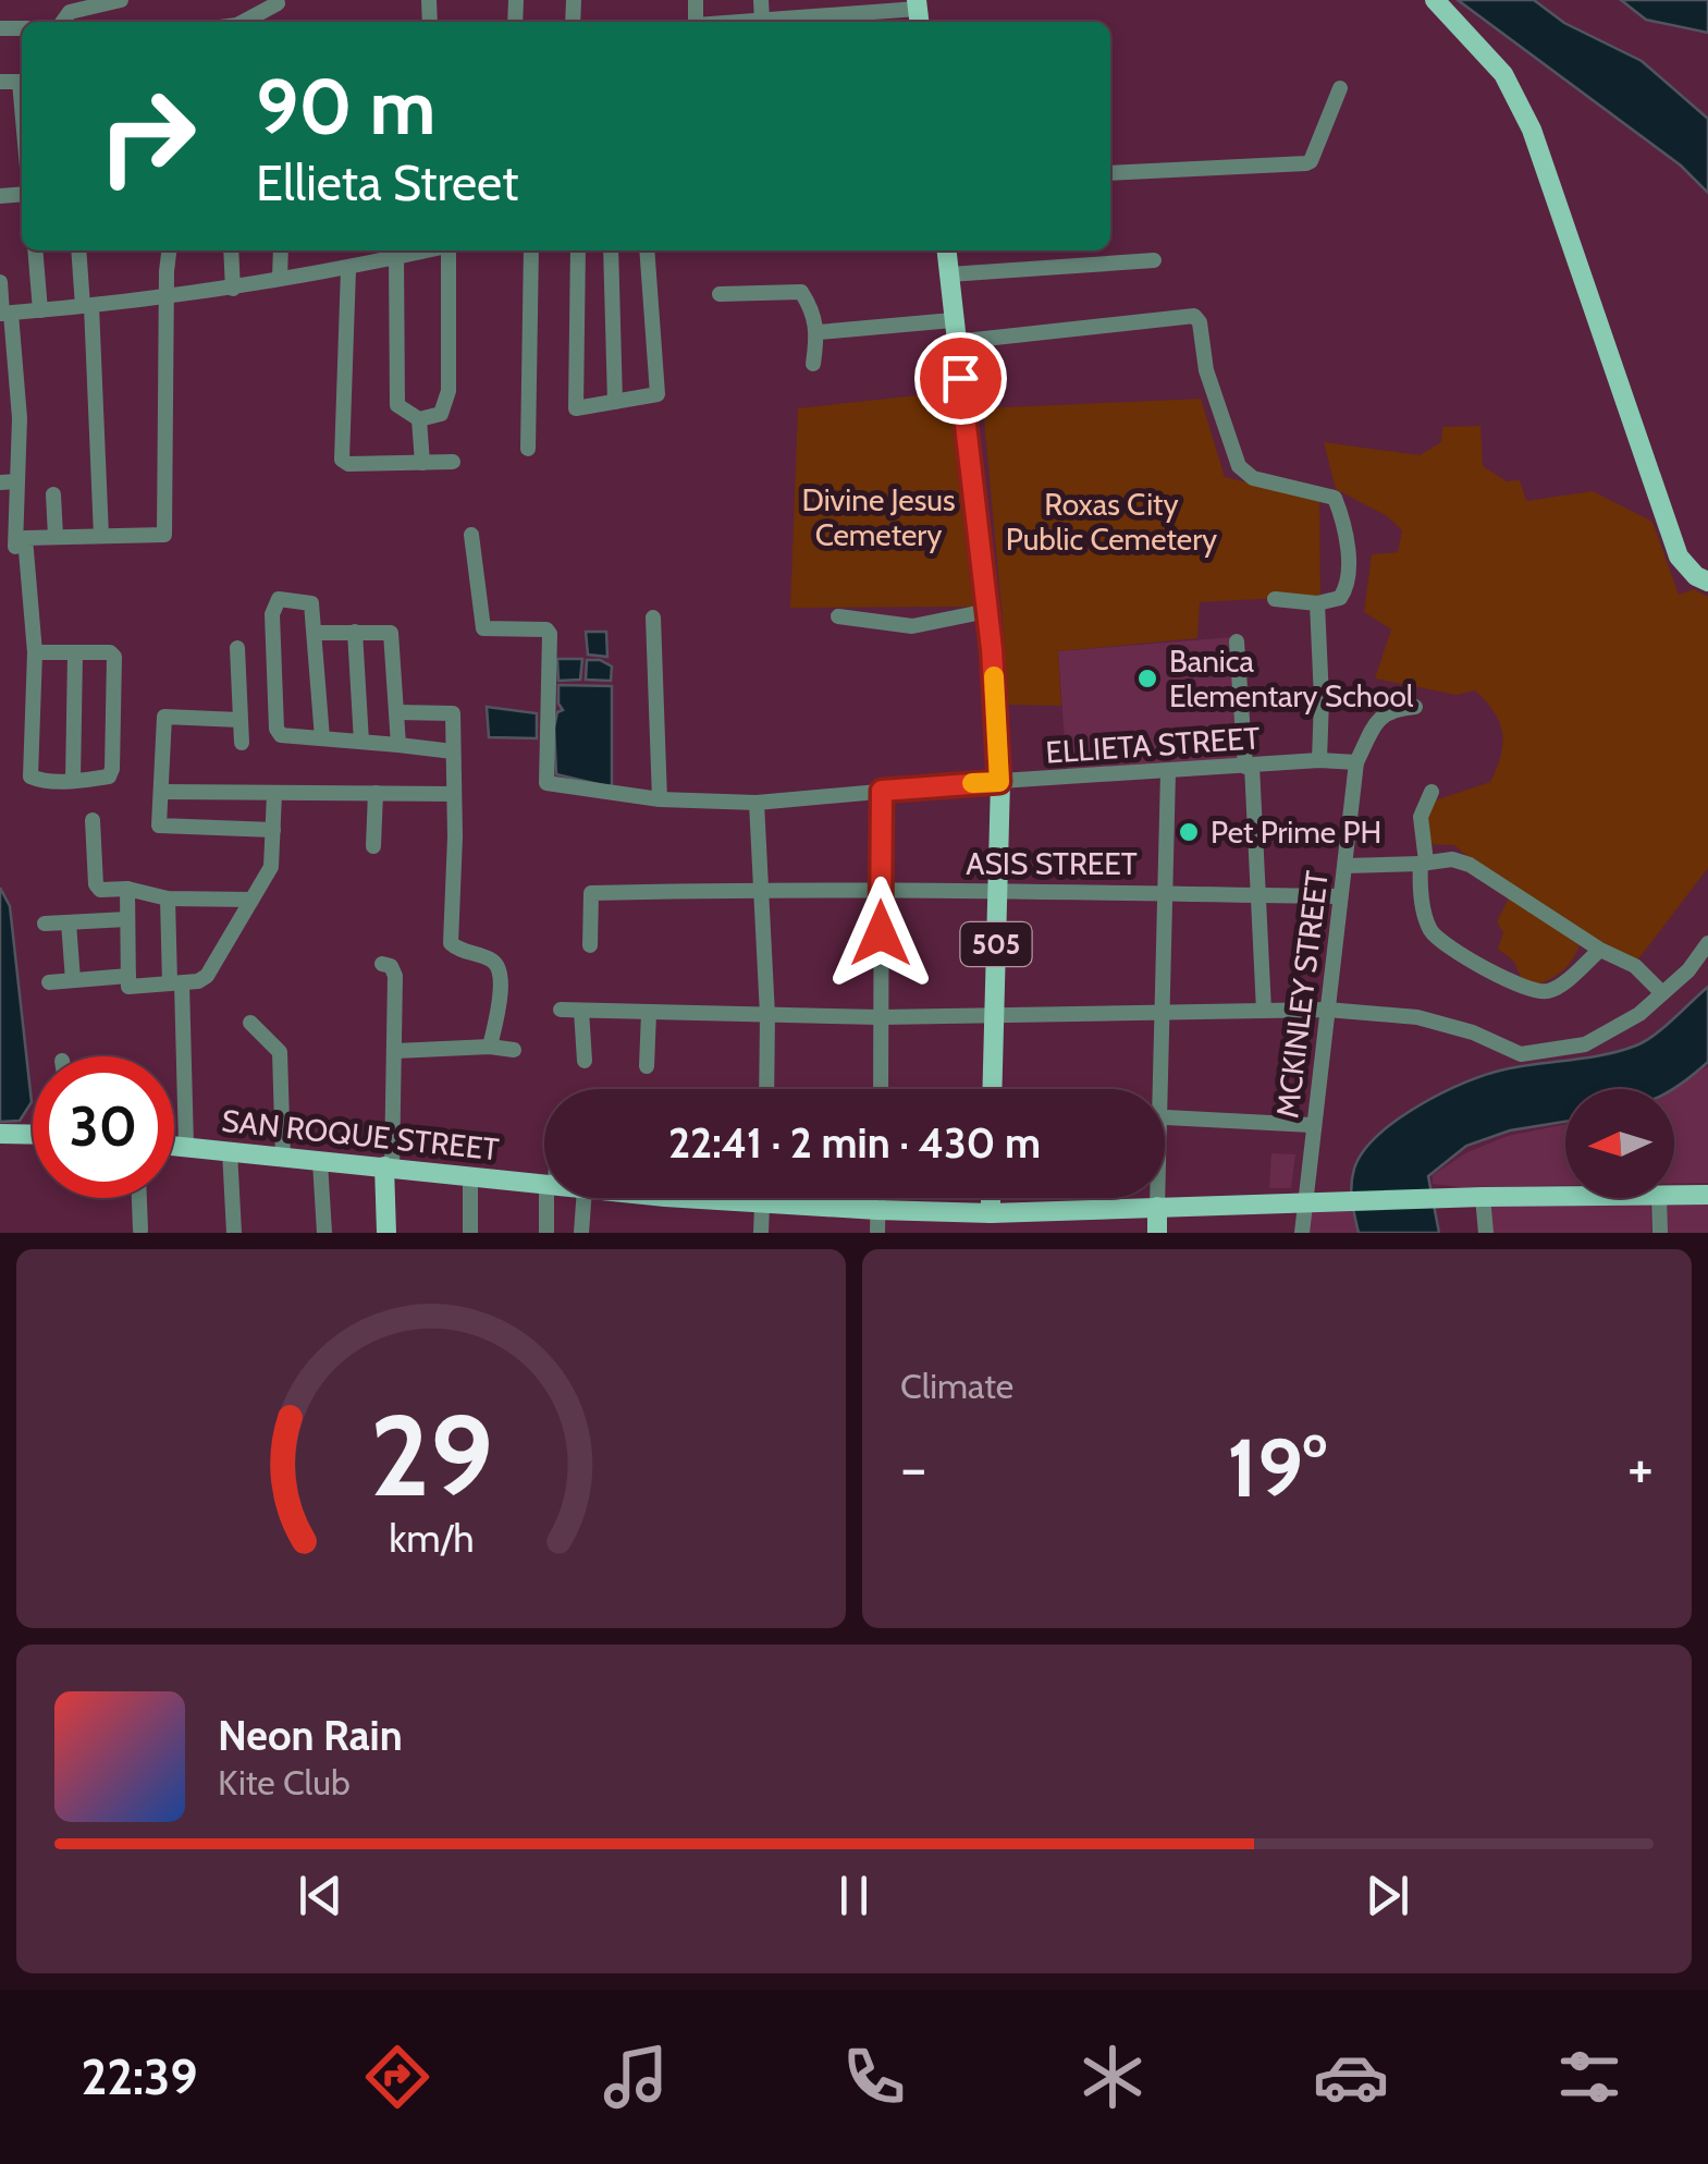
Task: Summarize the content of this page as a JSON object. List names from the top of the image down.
{
  "streets": {
    "main road": ["505", "SAN ROQUE STREET"],
    "street": ["ELLIETA STREET", "ASIS STREET", "MCKINLEY STREET"]
  },
  "crossings": [
    ["ELLIETA STREET", "505"],
    ["ELLIETA STREET", "MCKINLEY STREET"],
    ["ASIS STREET", "505"],
    ["ASIS STREET", "MCKINLEY STREET"],
    ["MCKINLEY STREET", "SAN ROQUE STREET"]
  ],
  "parks": ["Divine Jesus Cemetery", "Roxas City Public Cemetery"],
  "places": ["Banica Elementary School", "Pet Prime PH"],
  "north": "left",
  "page": {
    "turn": ["90 m", "Ellieta Street"],
    "limit": "30",
    "trip": "22:41 · 2 min · 430 m",
    "tile": "Climate",
    "heat": ["−", "19°", "+"],
    "song": ["Neon Rain", "Kite Club"],
    "tabs": "22:39",
    "gauge": ["29", "km/h"]
  }
}
